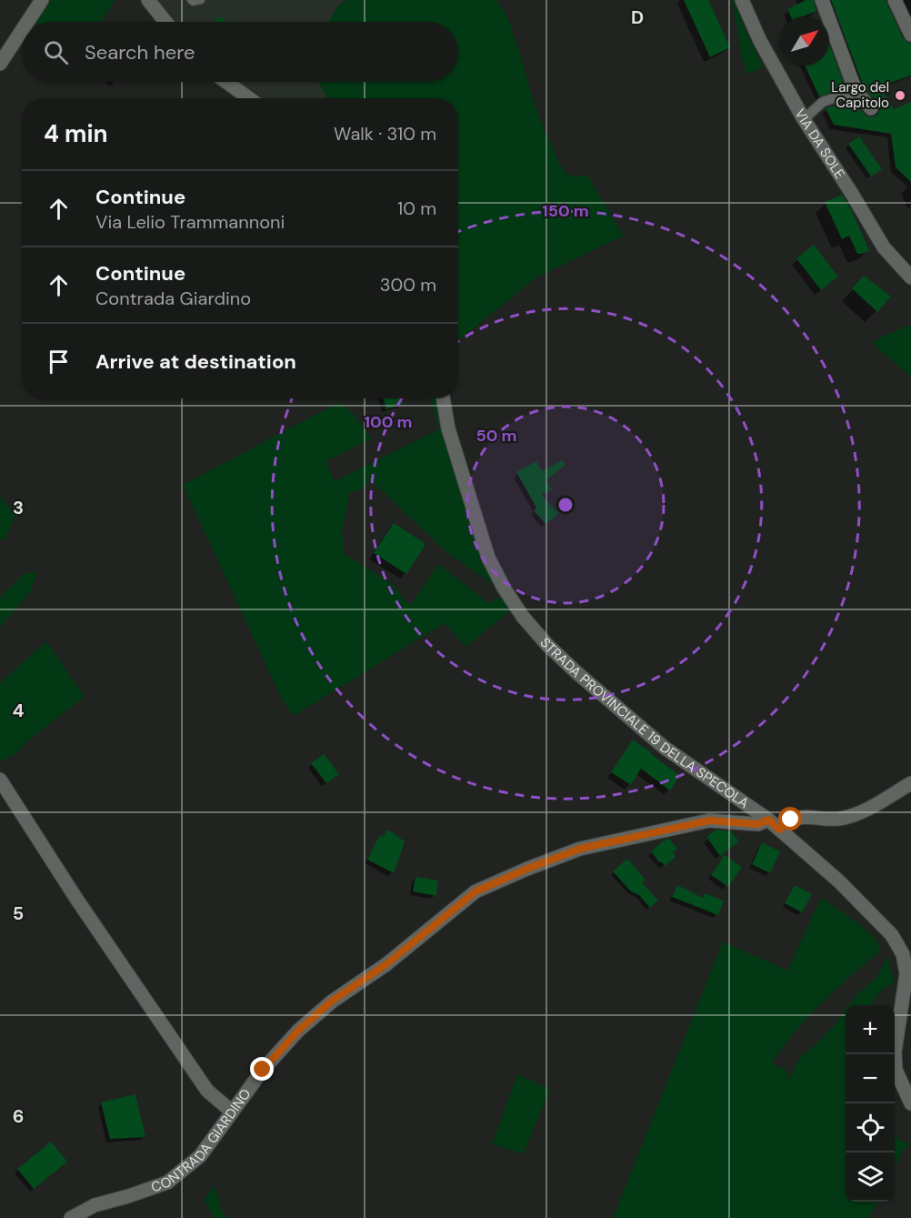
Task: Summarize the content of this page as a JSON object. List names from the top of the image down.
{
  "streets": {
    "street": ["VIA DA SOLE", "STRADA PROVINCIALE 19 DELLA SPECOLA", "CONTRADA GIARDINO"]
  },
  "crossings": [
    ["STRADA PROVINCIALE 19 DELLA SPECOLA", "CONTRADA GIARDINO"]
  ],
  "places": ["Largo del Capitolo"],
  "north": "top right",
  "page": {
    "search": "Search here",
    "heading": ["4 min", "Walk · 310 m"],
    "list": [
      ["Continue", "Via Lelio Trammannoni", "10 m"],
      ["Continue", "Contrada Giardino", "300 m"],
      "Arrive at destination"
    ],
    "map_buttons": ["+", "−"]
  },
  "grid": {
    "columns": ["D"],
    "rows": [
      "3",
      "4",
      "5",
      "6"
    ]
  },
  "rings": ["150 m", "100 m", "50 m"]
}
